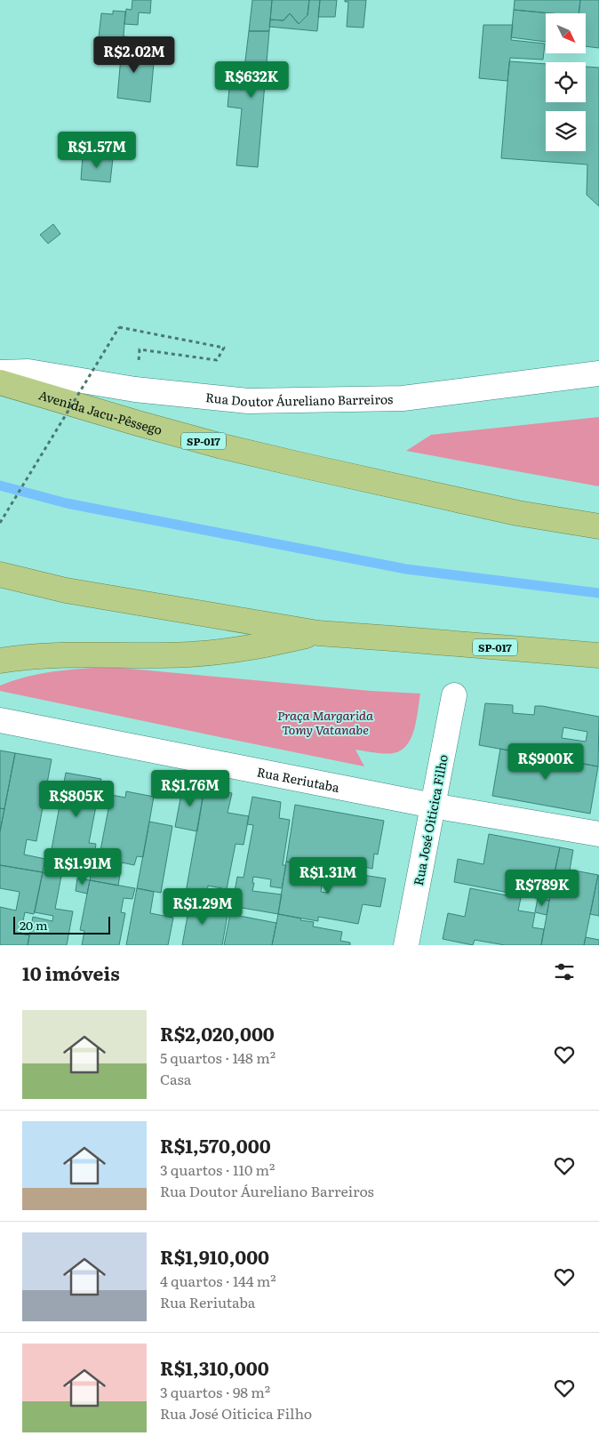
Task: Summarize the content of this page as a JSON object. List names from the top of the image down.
{
  "streets": {
    "highway": ["Avenida Jacu-Pêssego", "SP-017"],
    "street": ["Rua Doutor Áureliano Barreiros", "Rua Reriutaba", "Rua José Oiticica Filho"]
  },
  "crossings": [
    ["Rua Reriutaba", "Rua José Oiticica Filho"]
  ],
  "parks": ["Praça Margarida Tomy Vatanabe"],
  "scale_bar": "20 m",
  "north": "bottom right",
  "page": {
    "price": [
      "R$2.02M",
      "R$632K",
      "R$1.57M",
      "R$900K",
      "R$1.76M",
      "R$805K",
      "R$1.91M",
      "R$1.31M",
      "R$789K",
      "R$1.29M"
    ],
    "scale": "20 m",
    "heading": "10 imóveis",
    "list": [
      {
        "name": "R$2,020,000",
        "note": "5 quartos · 148 m² · Casa"
      },
      {
        "name": "R$1,570,000",
        "note": "3 quartos · 110 m² · Rua Doutor Áureliano Barreiros"
      },
      {
        "name": "R$1,910,000",
        "note": "4 quartos · 144 m² · Rua Reriutaba"
      },
      {
        "name": "R$1,310,000",
        "note": "3 quartos · 98 m² · Rua José Oiticica Filho"
      }
    ]
  }
}
